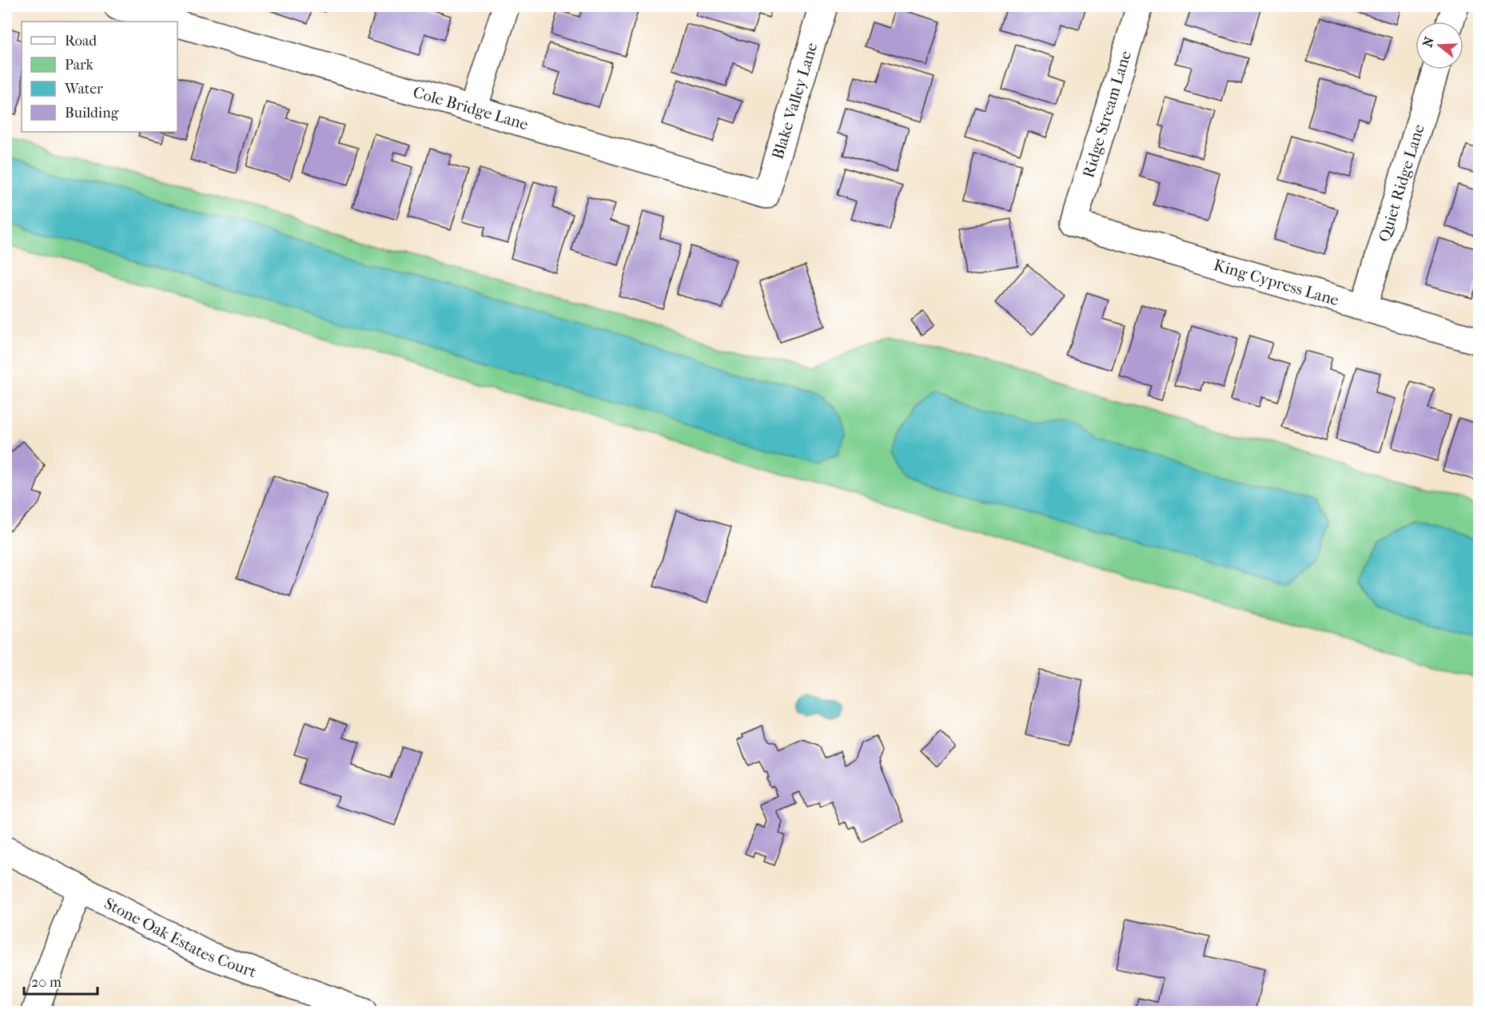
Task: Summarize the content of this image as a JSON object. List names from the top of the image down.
{
  "streets": {
    "street": [
      "Blake Valley Lane",
      "Cole Bridge Lane",
      "Ridge Stream Lane",
      "Quiet Ridge Lane",
      "King Cypress Lane",
      "Stone Oak Estates Court"
    ]
  },
  "crossings": [
    ["Blake Valley Lane", "Cole Bridge Lane"],
    ["Ridge Stream Lane", "King Cypress Lane"],
    ["Quiet Ridge Lane", "King Cypress Lane"]
  ],
  "legend": [
    "Road",
    "Park",
    "Water",
    "Building"
  ],
  "scale_bar": "20 m",
  "north": "left"
}
